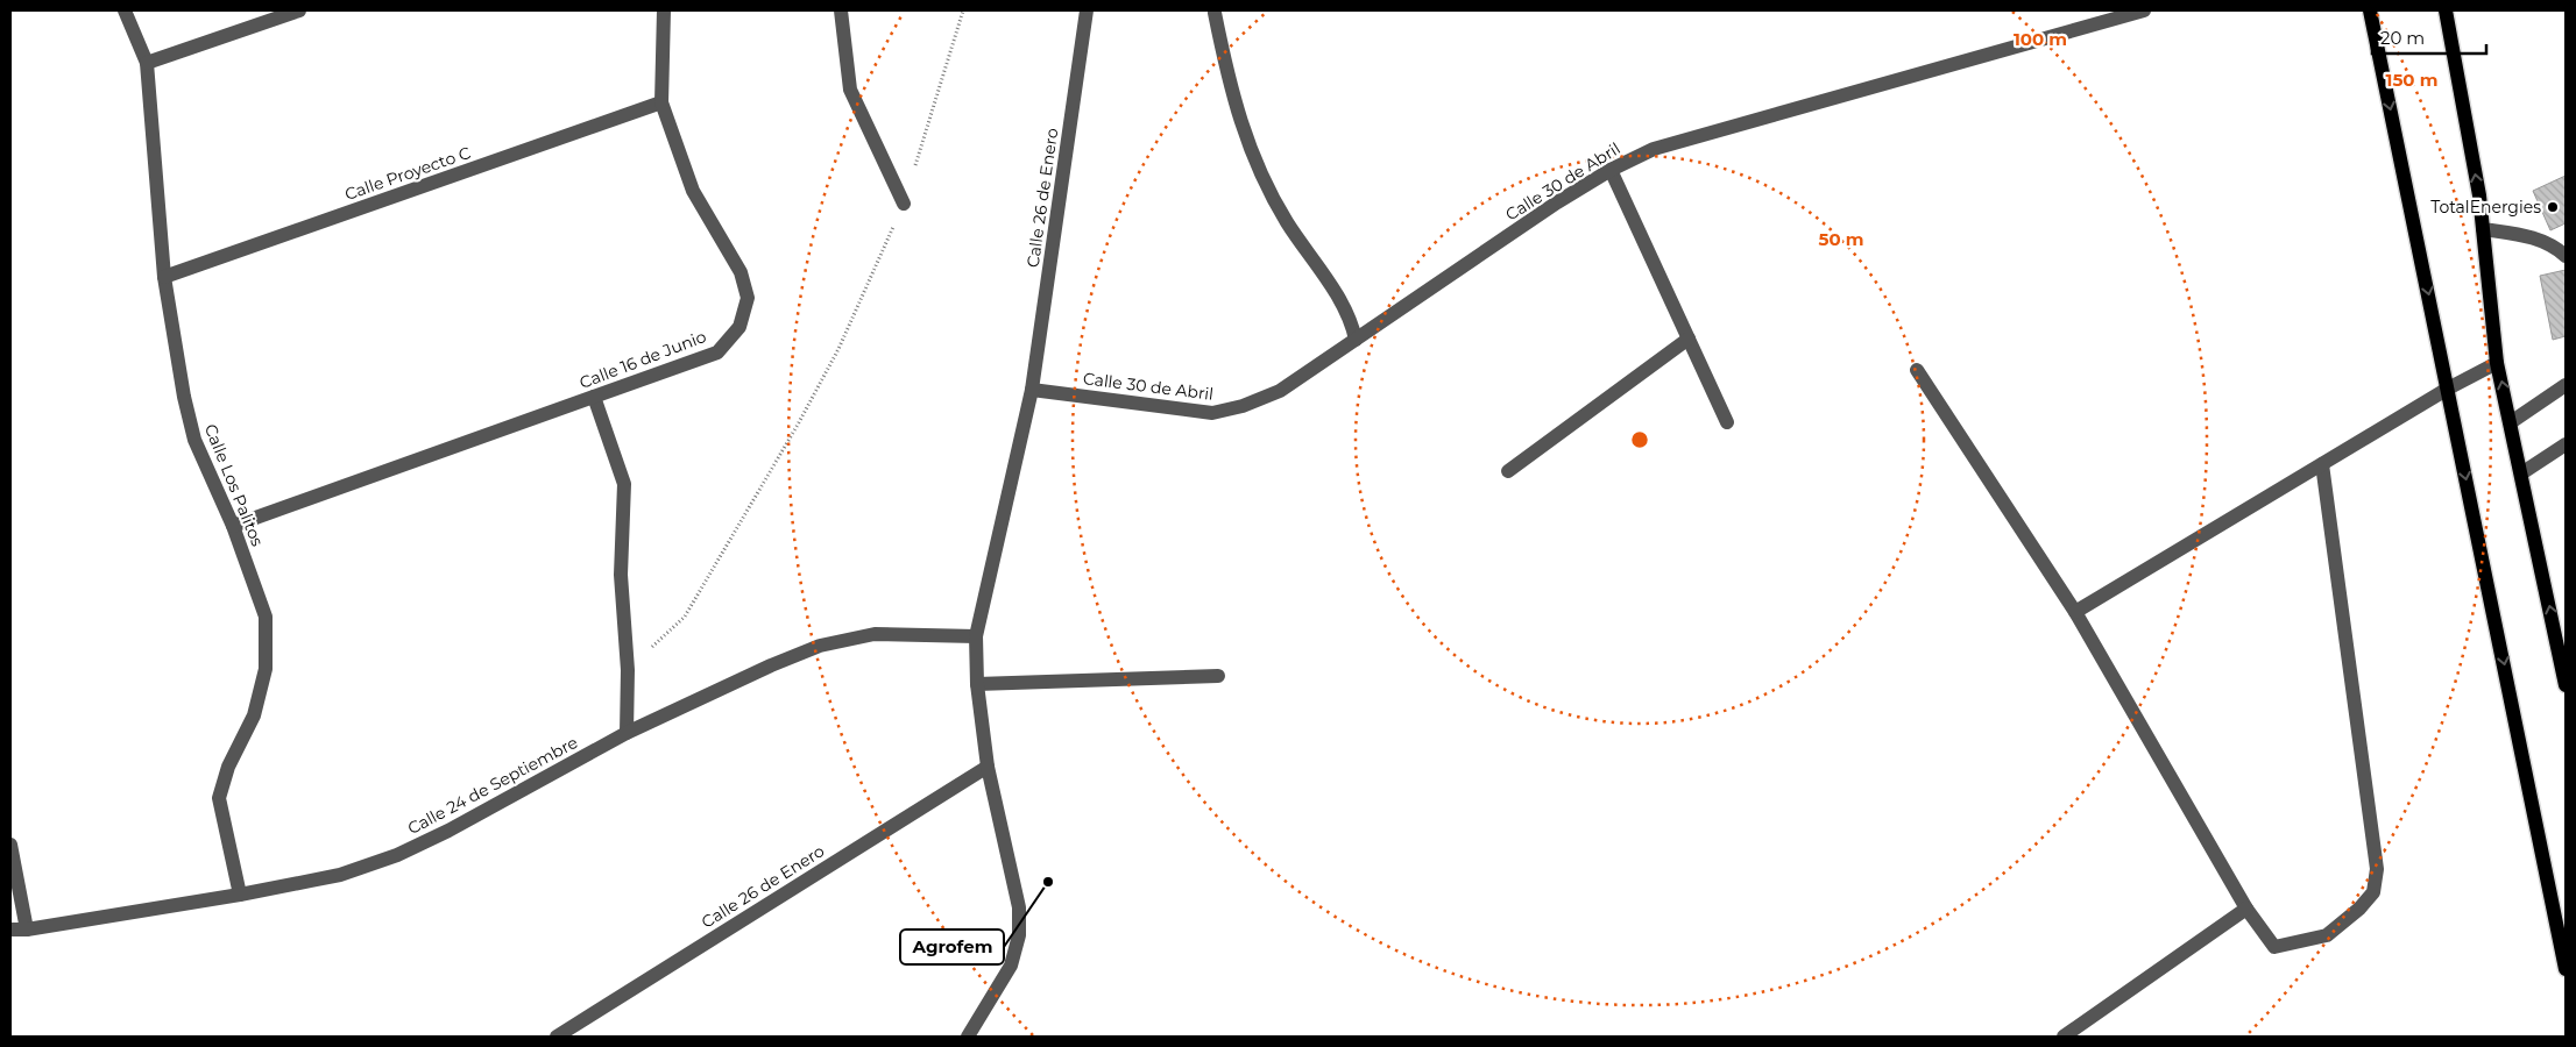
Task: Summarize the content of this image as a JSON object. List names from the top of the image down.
{
  "streets": {
    "street": [
      "Calle Proyecto C",
      "Calle 30 de Abril",
      "Calle 26 de Enero",
      "Calle 16 de Junio",
      "Calle Los Palitos",
      "Calle 24 de Septiembre"
    ]
  },
  "crossings": [
    ["Calle Proyecto C", "Calle 16 de Junio"],
    ["Calle Proyecto C", "Calle Los Palitos"],
    ["Calle 30 de Abril", "Calle 26 de Enero"],
    ["Calle 26 de Enero", "Calle 24 de Septiembre"],
    ["Calle 16 de Junio", "Calle Los Palitos"],
    ["Calle Los Palitos", "Calle 24 de Septiembre"]
  ],
  "places": ["TotalEnergies", "Agrofem"],
  "scale_bar": "20 m",
  "rings": ["100 m", "150 m", "50 m"]
}
